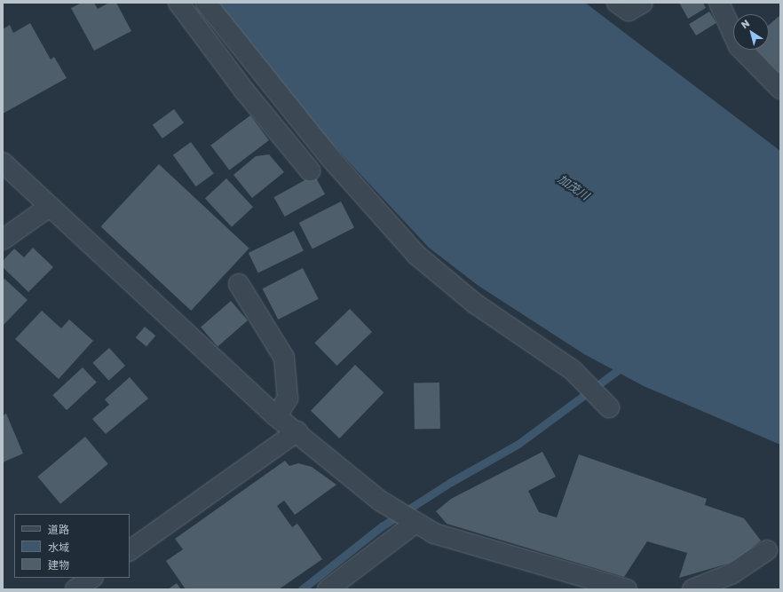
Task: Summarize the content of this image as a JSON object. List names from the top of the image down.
{
  "water": ["加茂川"],
  "legend": ["道路", "水域", "建物"],
  "north": "top left"
}
